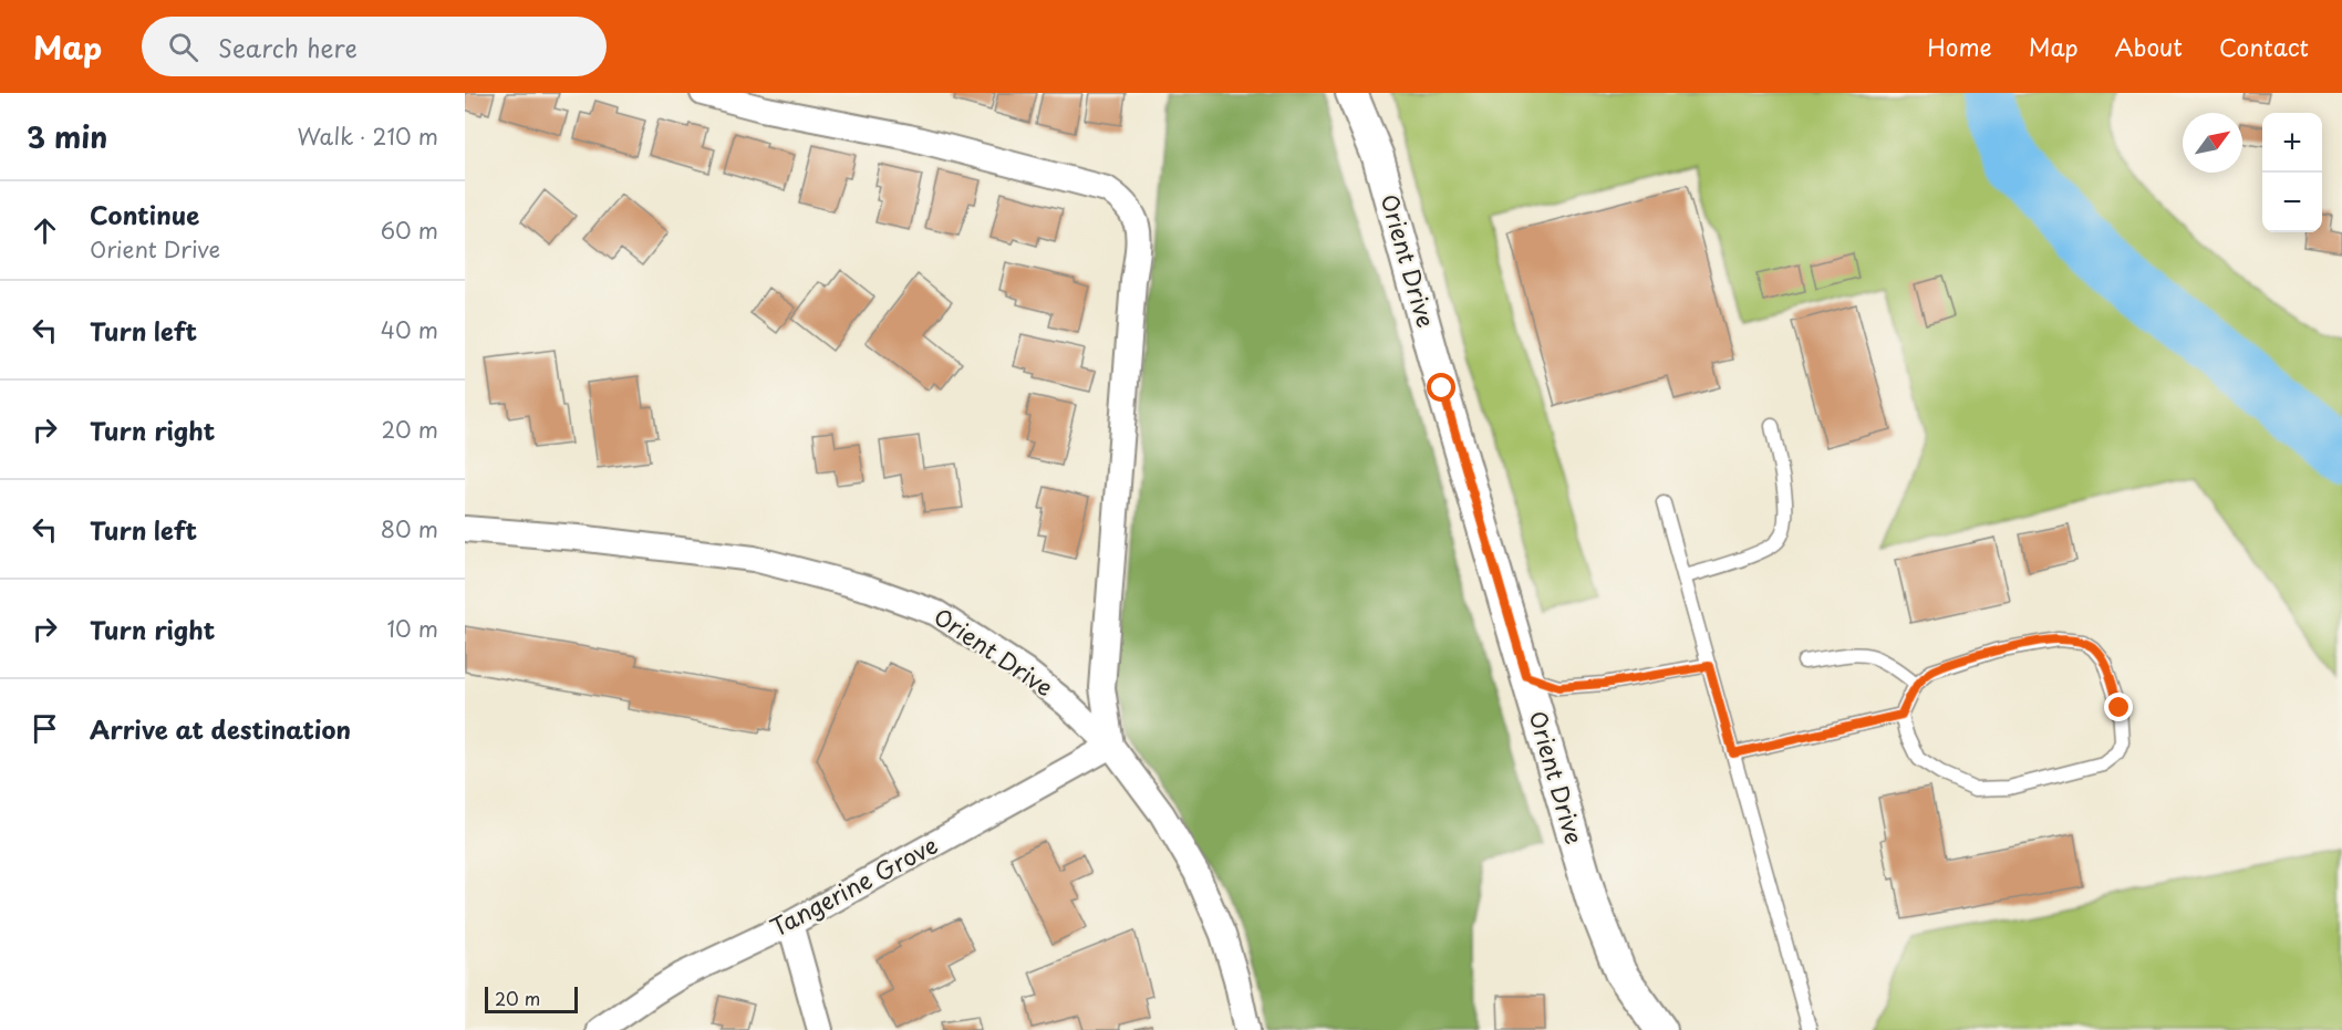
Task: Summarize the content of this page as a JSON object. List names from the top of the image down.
{
  "streets": {
    "street": ["Orient Drive", "Tangerine Grove"]
  },
  "crossings": [
    ["Orient Drive", "Tangerine Grove"]
  ],
  "scale_bar": "20 m",
  "north": "top right",
  "page": {
    "header": "Map",
    "search": "Search here",
    "nav": [
      "Home",
      "Map",
      "About",
      "Contact"
    ],
    "heading": ["3 min", "Walk · 210 m"],
    "map_buttons": ["+", "−"],
    "list": [
      ["Continue", "Orient Drive", "60 m"],
      ["Turn left", "40 m"],
      ["Turn right", "20 m"],
      ["Turn left", "80 m"],
      ["Turn right", "10 m"],
      "Arrive at destination"
    ],
    "scale": "20 m"
  }
}
